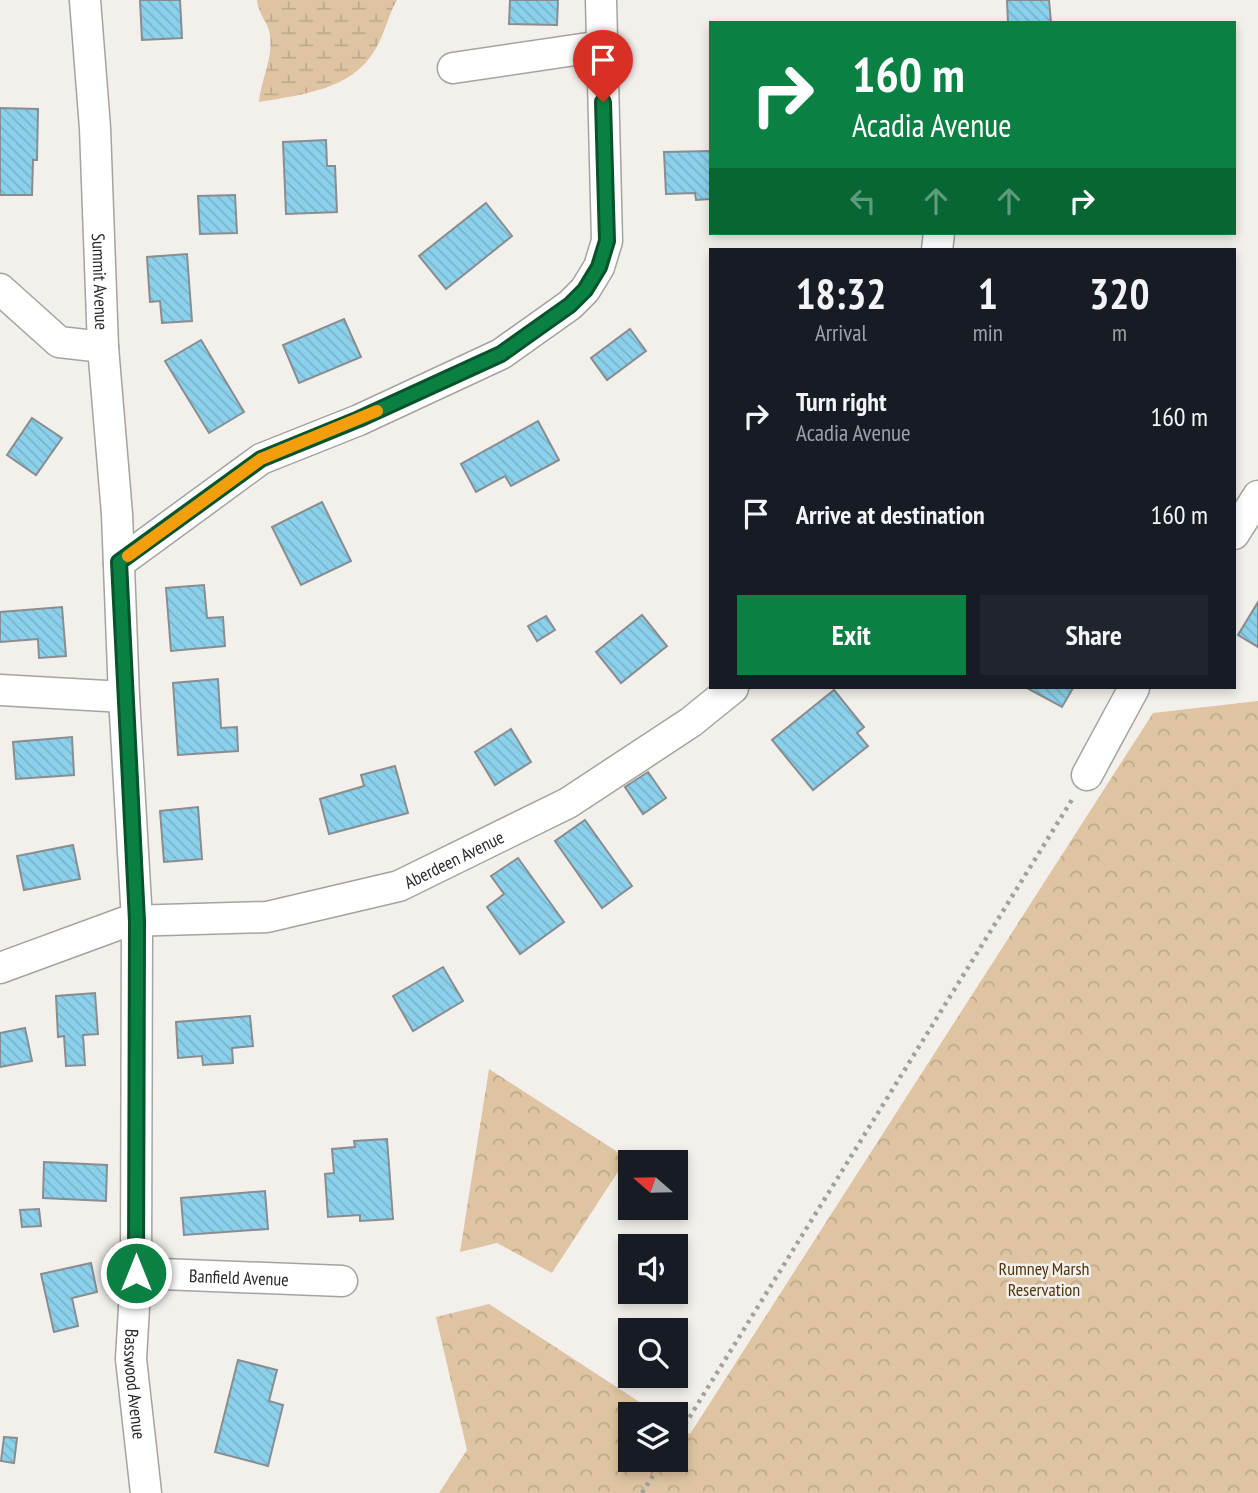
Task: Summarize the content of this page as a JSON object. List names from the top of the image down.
{
  "streets": {
    "street": [
      "Summit Avenue",
      "Aberdeen Avenue",
      "Banfield Avenue",
      "Basswood Avenue"
    ]
  },
  "crossings": [
    ["Summit Avenue", "Basswood Avenue"],
    ["Aberdeen Avenue", "Basswood Avenue"],
    ["Banfield Avenue", "Basswood Avenue"]
  ],
  "parks": ["Rumney Marsh Reservation"],
  "north": "left",
  "page": {
    "turn": ["160 m", "Acadia Avenue"],
    "eta": [
      "18:32",
      "Arrival",
      "1",
      "min",
      "320",
      "m"
    ],
    "list": [
      {
        "name": "Turn right",
        "note": "Acadia Avenue",
        "value": "160 m"
      },
      {
        "name": "Arrive at destination",
        "value": "160 m"
      }
    ],
    "buttons": ["Exit", "Share"]
  }
}
